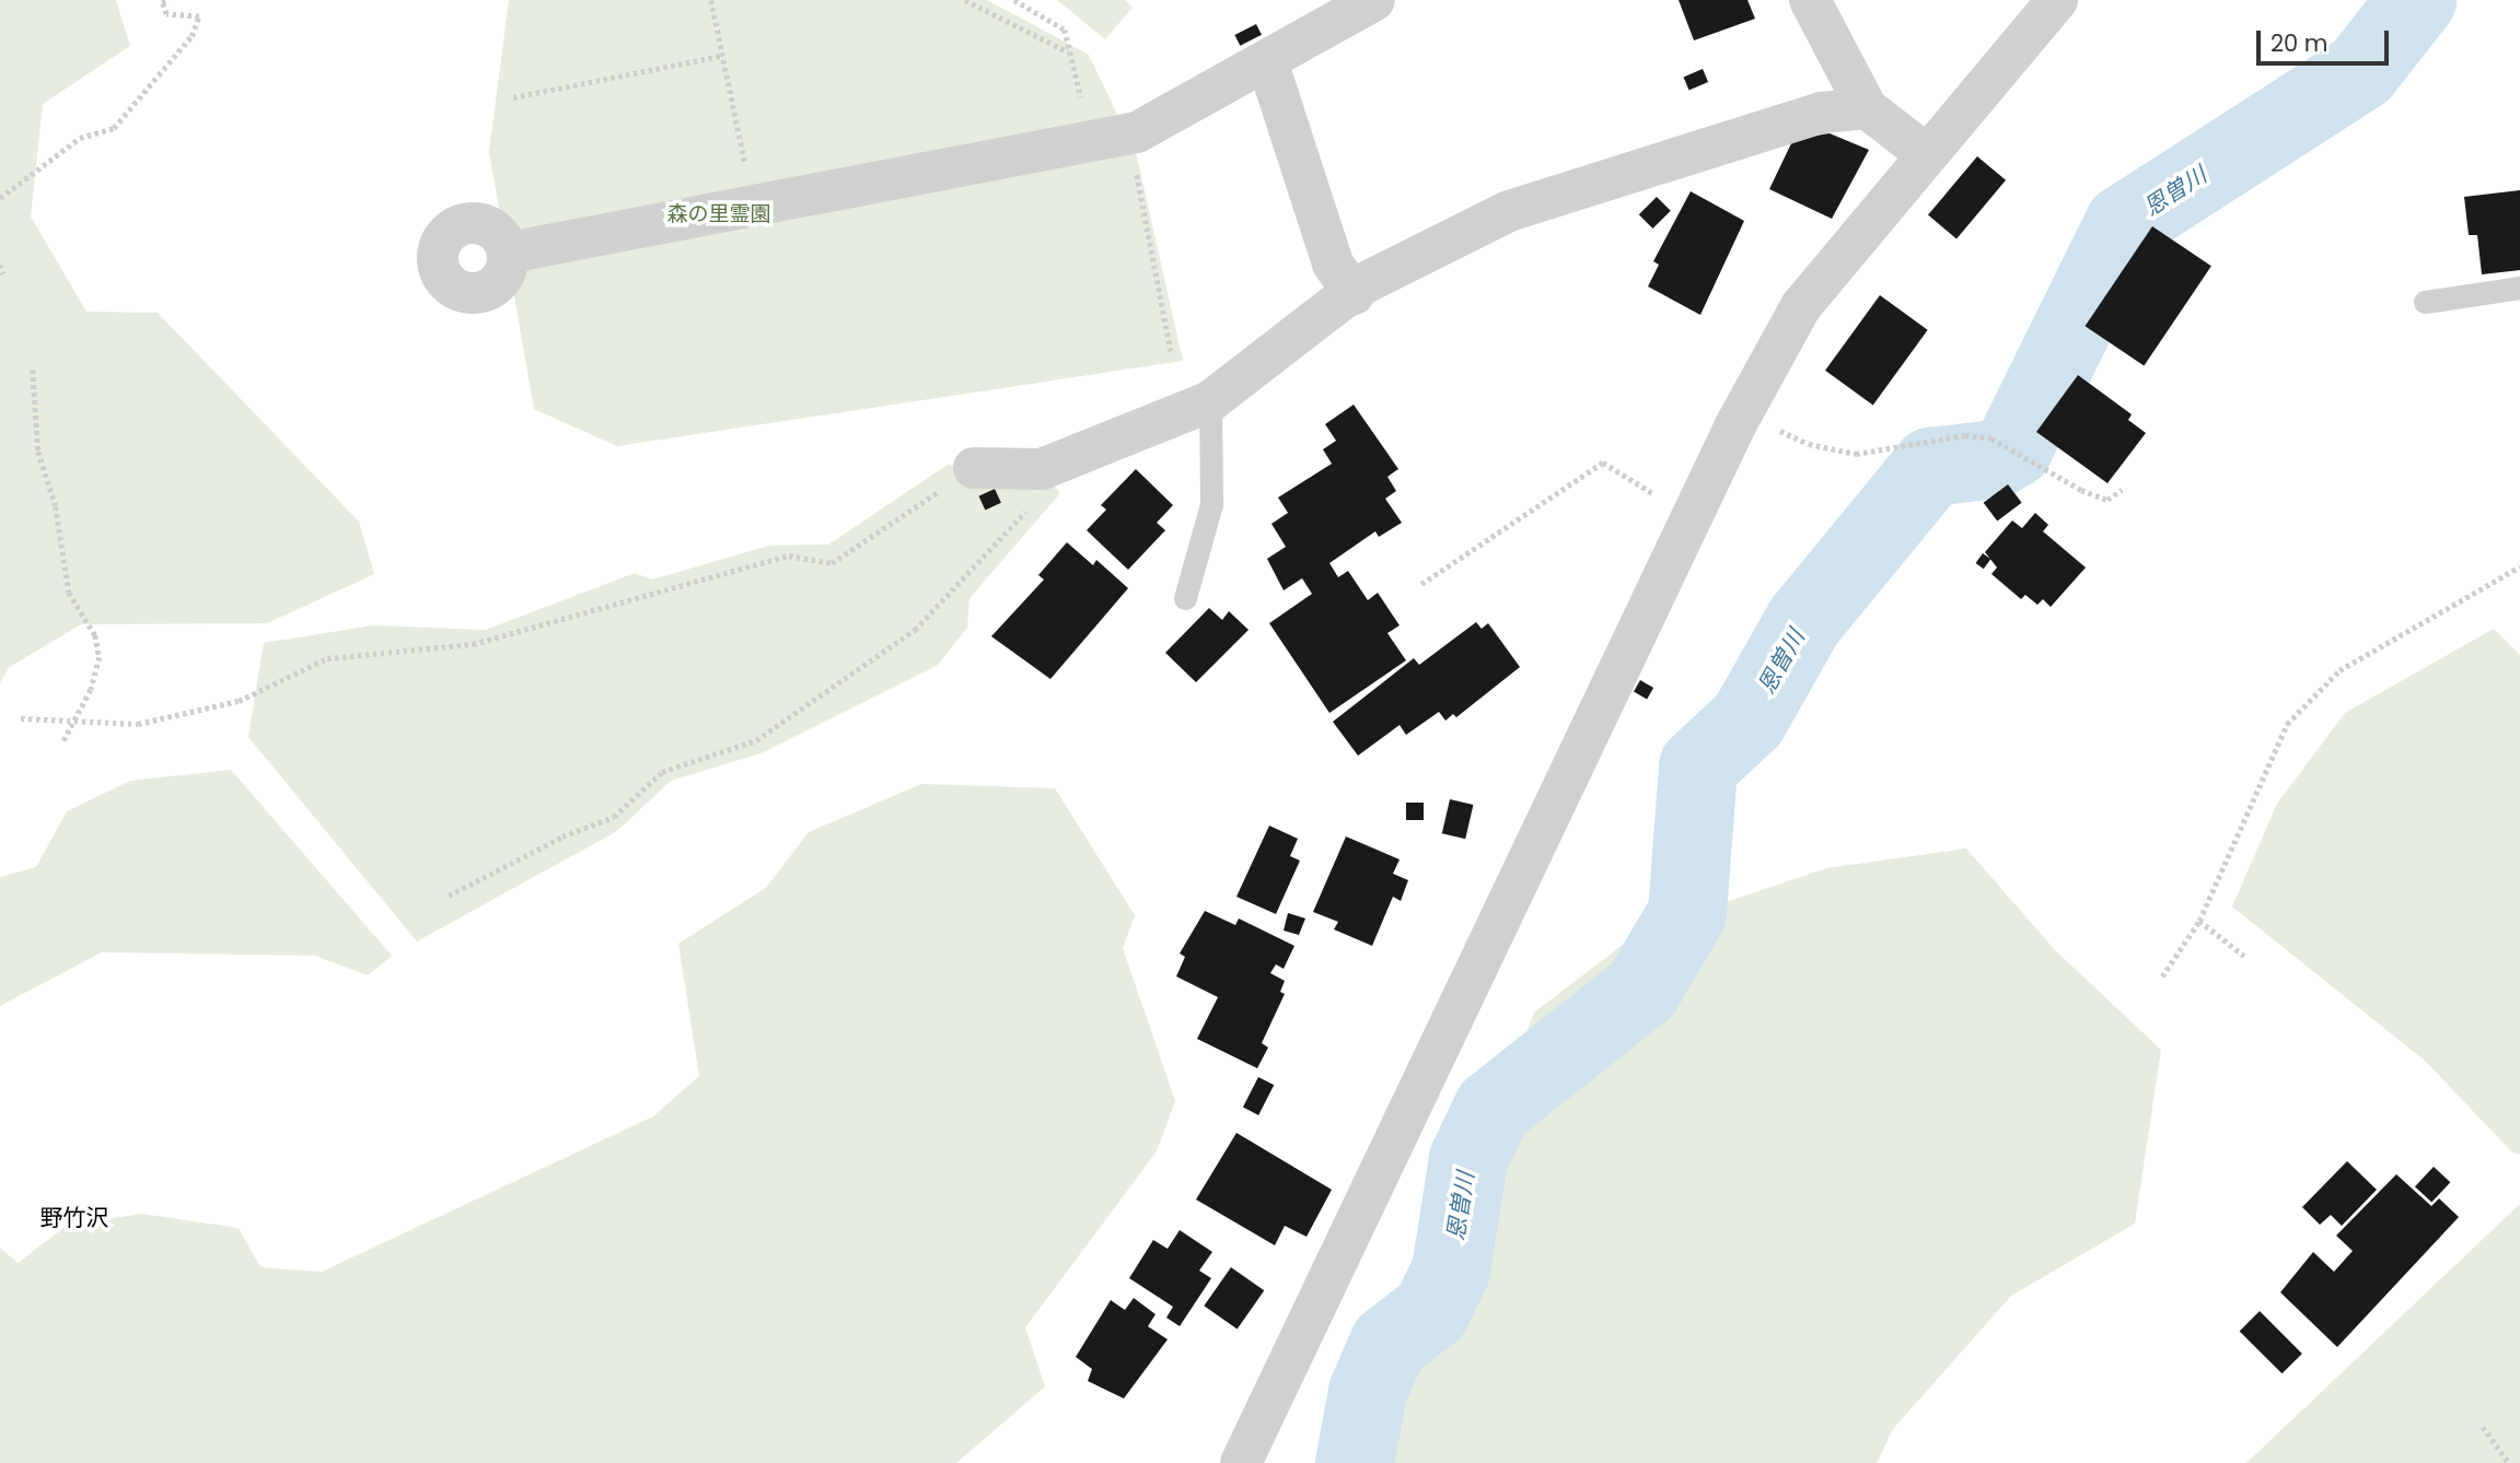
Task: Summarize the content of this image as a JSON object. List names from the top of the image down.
{
  "districts": ["野竹沢"],
  "water": ["恩曽川"],
  "parks": ["森の里霊園"],
  "scale_bar": "20 m"
}
